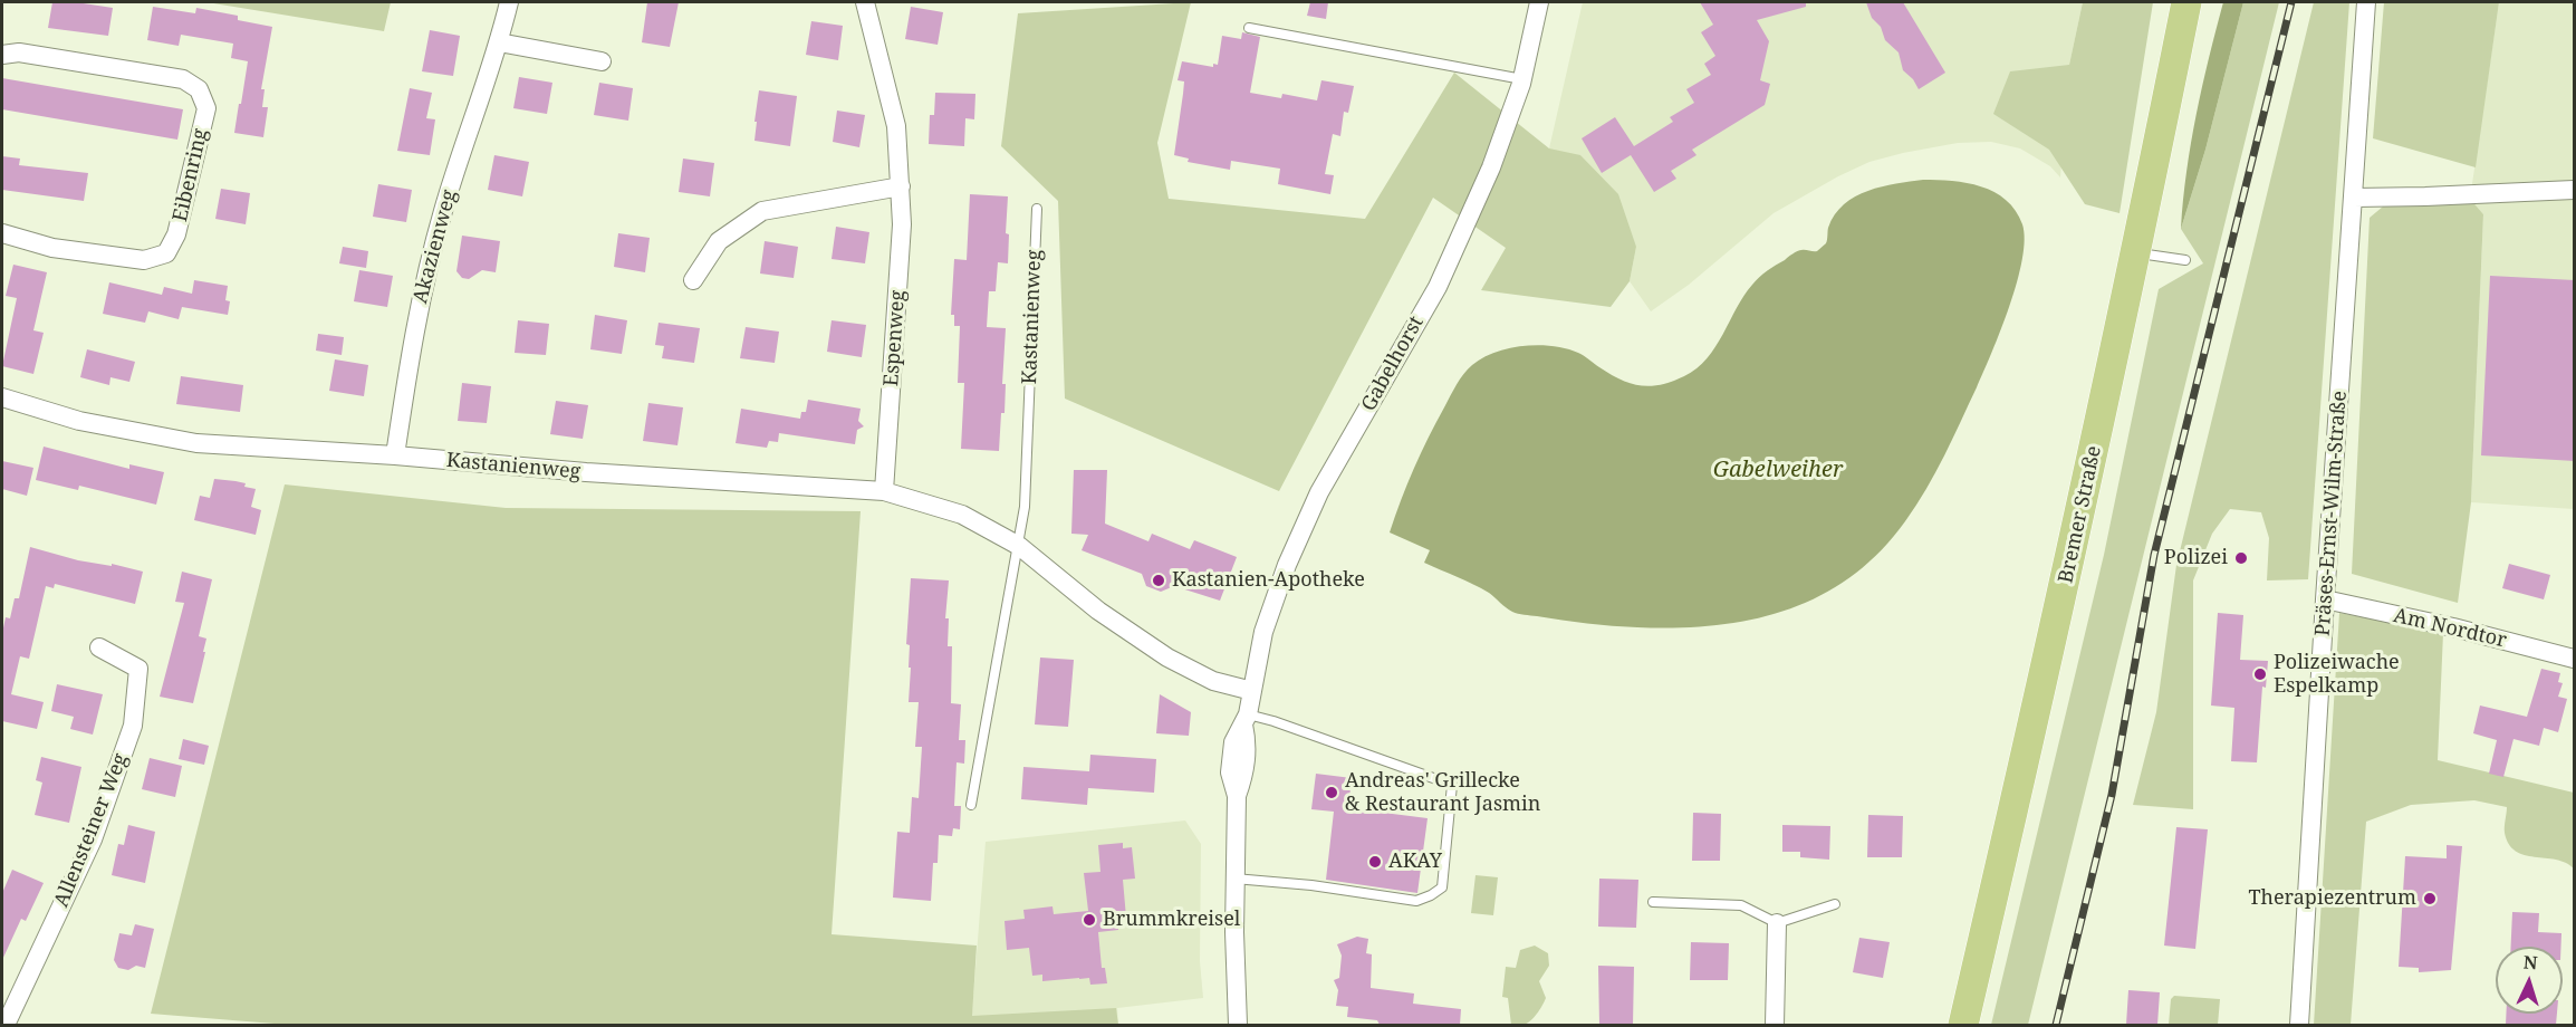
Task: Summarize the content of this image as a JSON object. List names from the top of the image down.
{
  "streets": {
    "main road": ["Bremer Straße"],
    "street": [
      "Eibenring",
      "Akazienweg",
      "Kastanienweg",
      "Espenweg",
      "Gabelhorst",
      "Präses-Ernst-Wilm-Straße",
      "Am Nordtor",
      "Allensteiner Weg"
    ]
  },
  "crossings": [
    ["Akazienweg", "Kastanienweg"],
    ["Kastanienweg", "Espenweg"],
    ["Kastanienweg", "Gabelhorst"],
    ["Präses-Ernst-Wilm-Straße", "Am Nordtor"]
  ],
  "water": ["Gabelweiher"],
  "places": [
    "Polizei",
    "Kastanien-Apotheke",
    "Polizeiwache Espelkamp",
    "Andreas' Grillecke & Restaurant Jasmin",
    "AKAY",
    "Therapiezentrum",
    "Brummkreisel"
  ],
  "north": "top"
}
